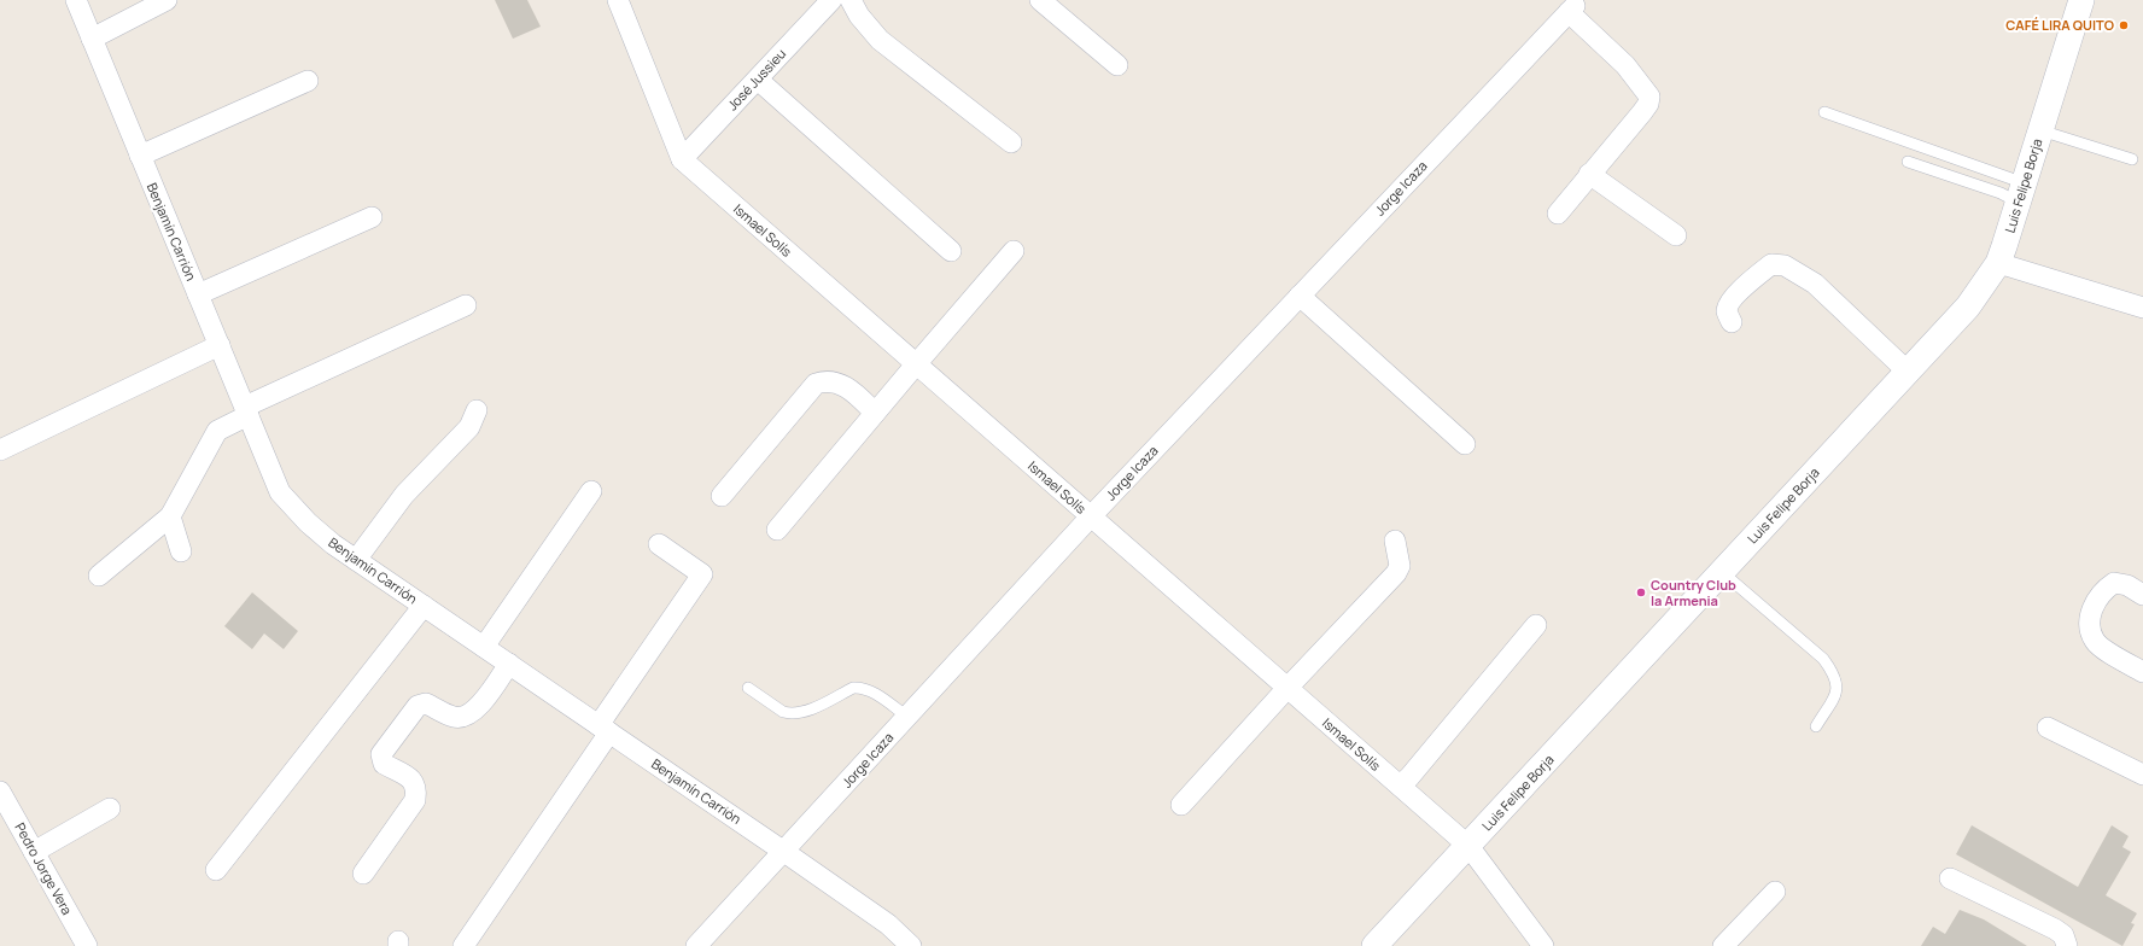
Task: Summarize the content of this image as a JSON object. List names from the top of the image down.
{
  "streets": {
    "street": [
      "José Jussieu",
      "Luis Felipe Borja",
      "Jorge Icaza",
      "Ismael Solís",
      "Benjamín Carrión",
      "Pedro Jorge Vera"
    ]
  },
  "crossings": [
    ["José Jussieu", "Ismael Solís"],
    ["Luis Felipe Borja", "Ismael Solís"],
    ["Jorge Icaza", "Ismael Solís"],
    ["Jorge Icaza", "Benjamín Carrión"]
  ],
  "places": ["CAFÉ LIRA QUITO", "Country Club la Armenia"]
}
